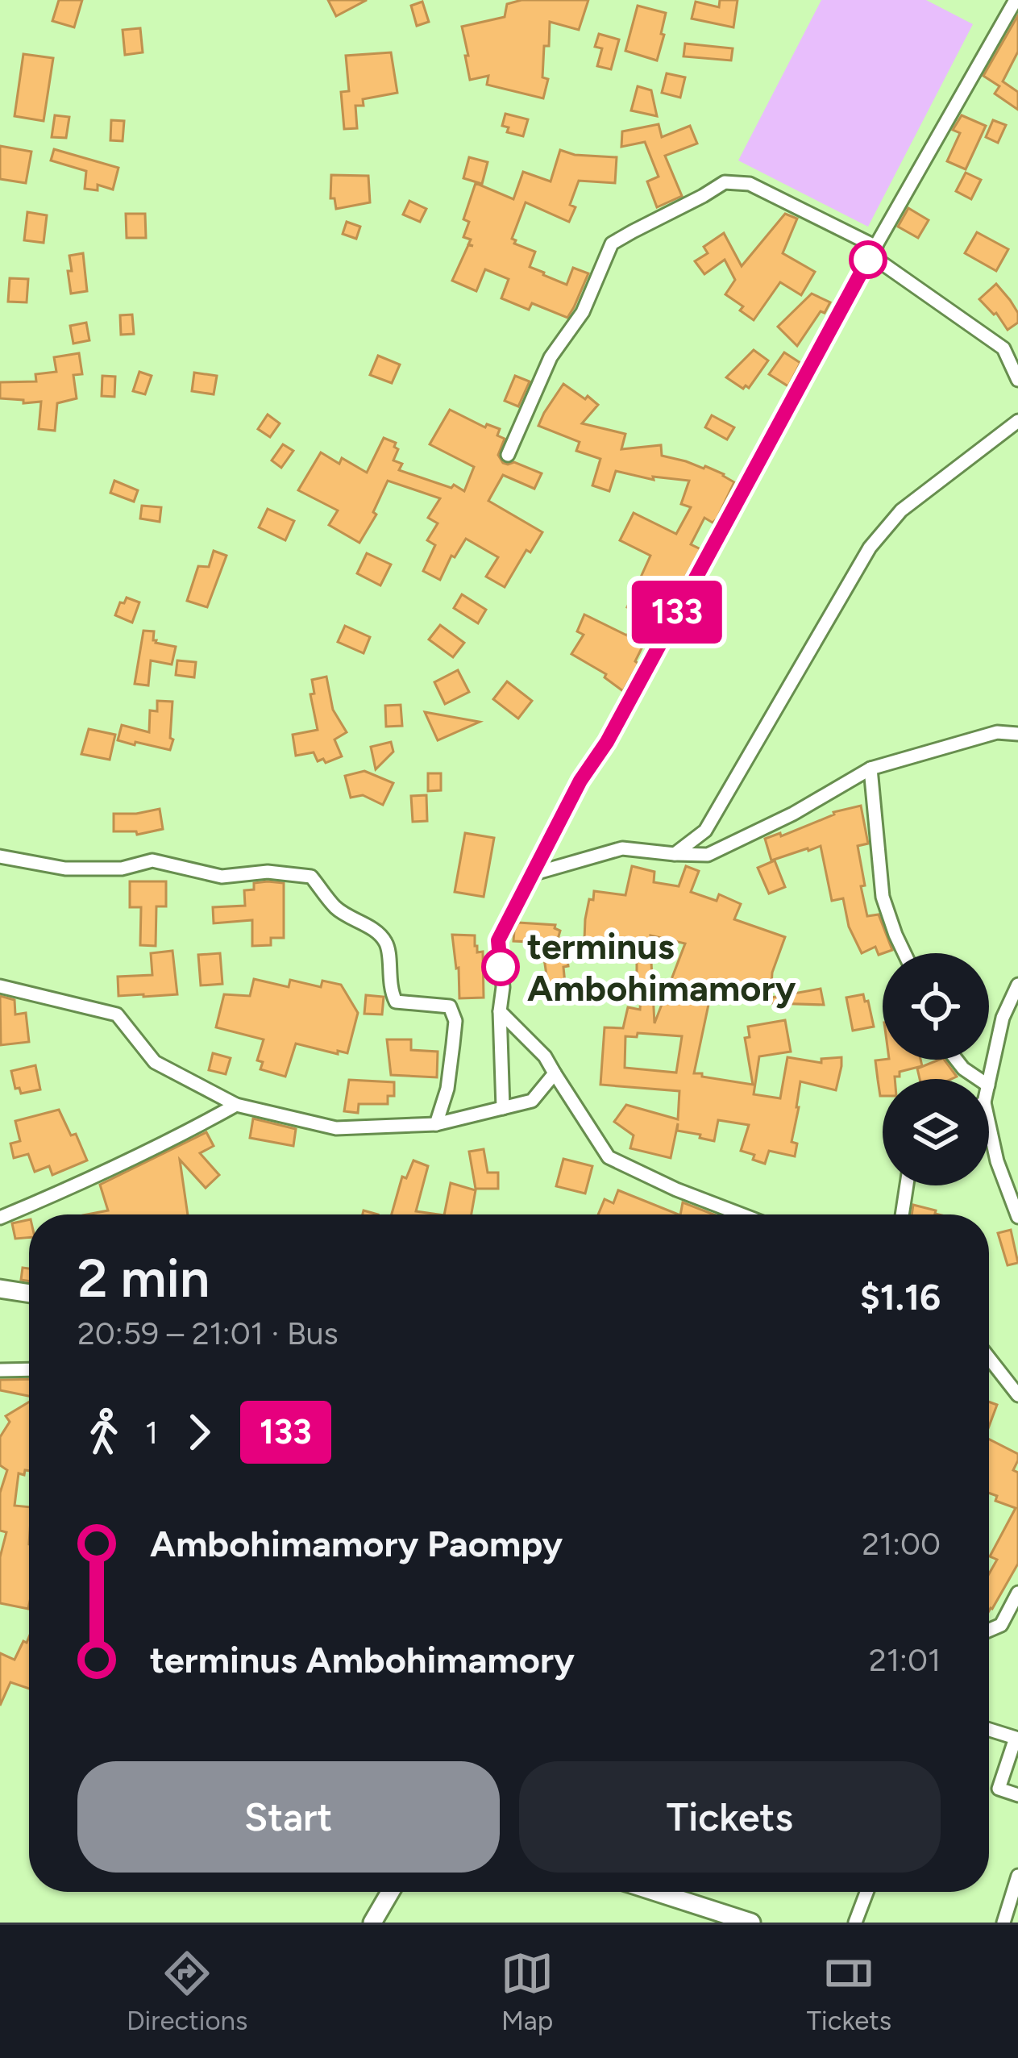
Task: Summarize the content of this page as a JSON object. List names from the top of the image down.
{
  "places": ["terminus Ambohimamory"],
  "lines": ["bus line 133"],
  "page": {
    "on_map": "133",
    "heading": ["2 min", "20:59 – 21:01 · Bus", "$1.16"],
    "legs": ["1", "133"],
    "list": [
      {
        "name": "Ambohimamory Paompy",
        "value": "21:00"
      },
      {
        "name": "terminus Ambohimamory",
        "value": "21:01"
      }
    ],
    "buttons": ["Start", "Tickets"],
    "tabs": ["Directions", "Map", "Tickets"]
  }
}
